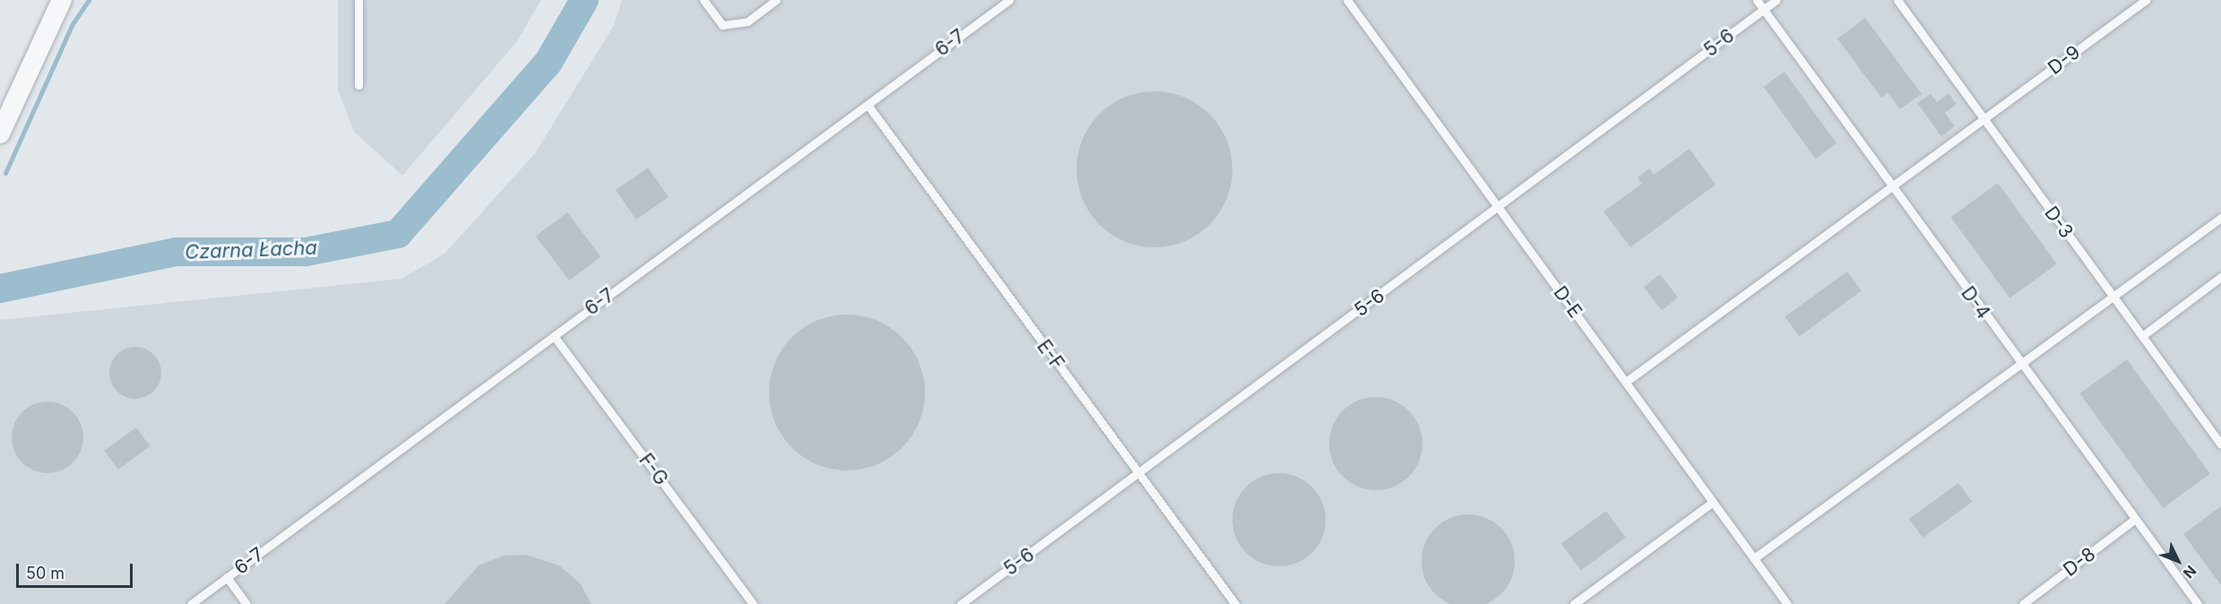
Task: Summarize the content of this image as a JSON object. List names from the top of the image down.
{
  "streets": {
    "lane": [
      "6-7",
      "5-6",
      "D-9",
      "D-3",
      "D-E",
      "D-4",
      "E-F",
      "F-G",
      "D-8"
    ]
  },
  "crossings": [
    ["6-7", "E-F"],
    ["6-7", "F-G"],
    ["5-6", "D-E"],
    ["5-6", "D-4"],
    ["5-6", "E-F"],
    ["D-9", "D-3"],
    ["D-9", "D-E"],
    ["D-9", "D-4"],
    ["D-4", "D-8"]
  ],
  "water": ["Czarna Łacha"],
  "scale_bar": "50 m",
  "north": "bottom right"
}
